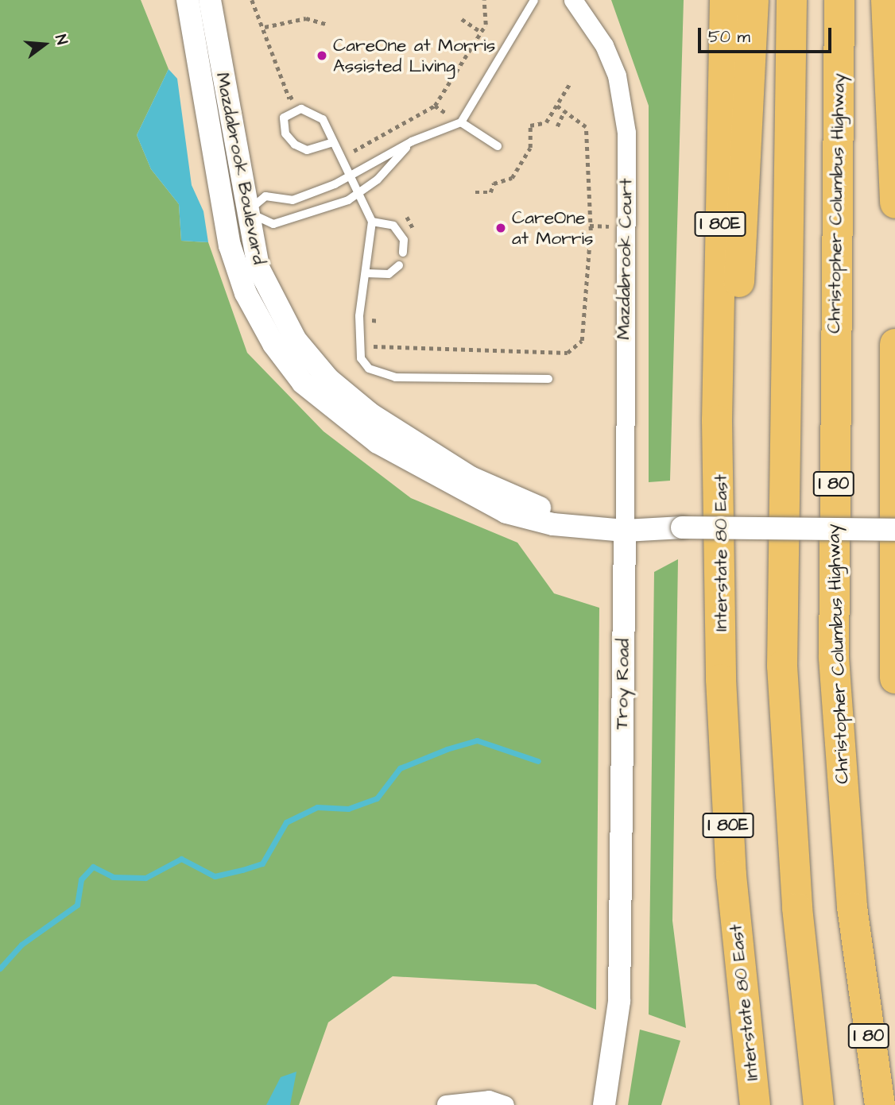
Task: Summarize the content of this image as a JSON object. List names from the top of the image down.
{
  "streets": {
    "highway": [
      "Christopher Columbus Highway",
      "I 80E",
      "I 80",
      "Interstate 80 East"
    ],
    "street": ["Mazdabrook Boulevard", "Mazdabrook Court", "Troy Road"]
  },
  "crossings": [
    ["Mazdabrook Boulevard", "Mazdabrook Court"],
    ["Mazdabrook Boulevard", "Troy Road"],
    ["Mazdabrook Court", "Troy Road"]
  ],
  "places": ["CareOne at Morris Assisted Living", "CareOne at Morris"],
  "scale_bar": "50 m",
  "north": "right"
}
